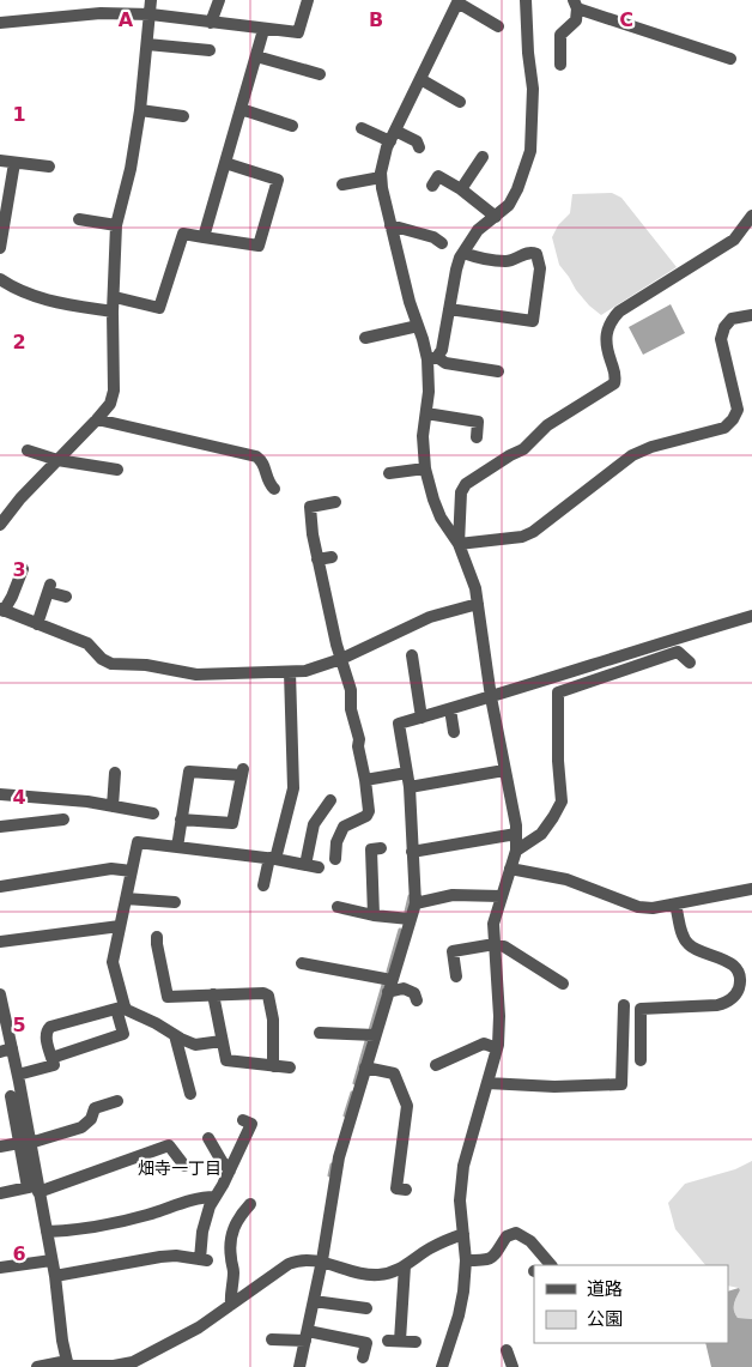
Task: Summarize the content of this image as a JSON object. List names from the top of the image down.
{
  "districts": ["畑寺一丁目"],
  "legend": ["道路", "公園"],
  "grid": {
    "columns": ["A", "B", "C"],
    "rows": [
      "1",
      "2",
      "3",
      "4",
      "5",
      "6"
    ]
  }
}
